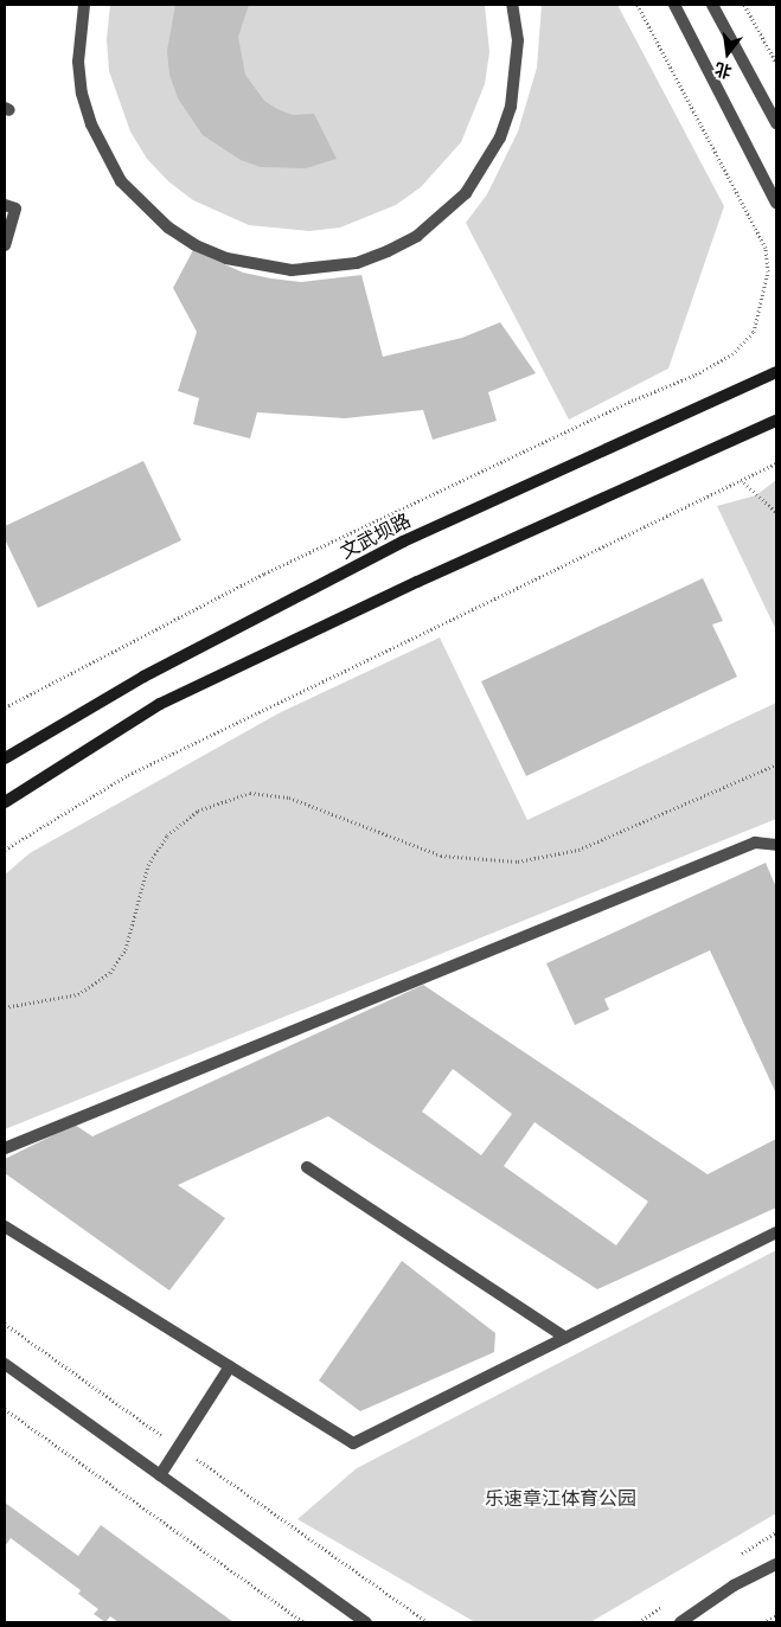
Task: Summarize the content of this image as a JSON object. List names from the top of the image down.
{
  "streets": {
    "main road": ["文武坝路"]
  },
  "parks": ["乐速章江体育公园"],
  "north": "bottom"
}
